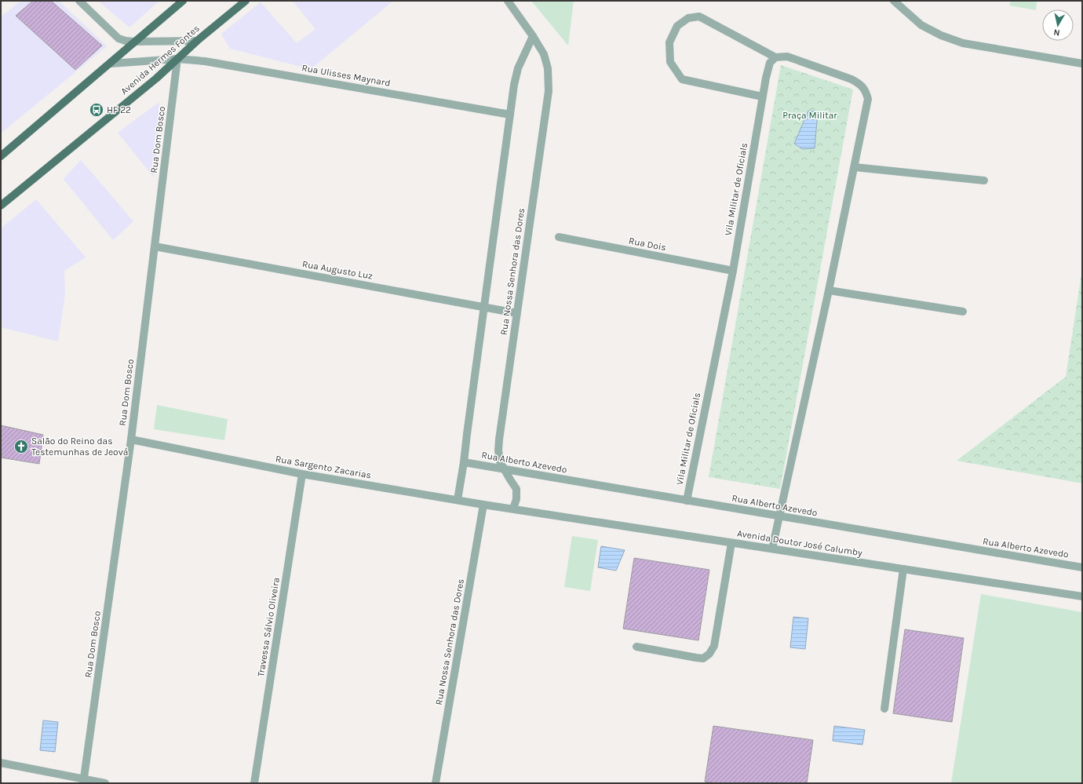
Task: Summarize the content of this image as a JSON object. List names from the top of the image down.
{
  "streets": {
    "main road": ["Avenida Hermes Fontes"],
    "street": [
      "Rua Ulisses Maynard",
      "Rua Dom Bosco",
      "Vila Militar de Oficials",
      "Rua Dois",
      "Rua Augusto Luz",
      "Rua Nossa Senhora das Dores",
      "Rua Alberto Azevedo",
      "Rua Sargento Zacarias",
      "Avenida Doutor José Calumby",
      "Travessa Sálvio Oliveira"
    ]
  },
  "crossings": [
    ["Avenida Hermes Fontes", "Rua Ulisses Maynard"],
    ["Avenida Hermes Fontes", "Rua Dom Bosco"],
    ["Rua Ulisses Maynard", "Rua Dom Bosco"],
    ["Rua Dom Bosco", "Rua Augusto Luz"],
    ["Rua Dom Bosco", "Rua Sargento Zacarias"],
    ["Vila Militar de Oficials", "Rua Dois"],
    ["Vila Militar de Oficials", "Rua Alberto Azevedo"],
    ["Rua Augusto Luz", "Rua Nossa Senhora das Dores"],
    ["Rua Nossa Senhora das Dores", "Rua Alberto Azevedo"],
    ["Rua Nossa Senhora das Dores", "Rua Sargento Zacarias"],
    ["Rua Nossa Senhora das Dores", "Avenida Doutor José Calumby"],
    ["Rua Sargento Zacarias", "Avenida Doutor José Calumby"],
    ["Rua Sargento Zacarias", "Travessa Sálvio Oliveira"]
  ],
  "parks": ["Praça Militar"],
  "places": {
    "bus stop": ["HF 22"],
    "church": ["Salão do Reino das Testemunhas de Jeová"]
  },
  "north": "bottom"
}
